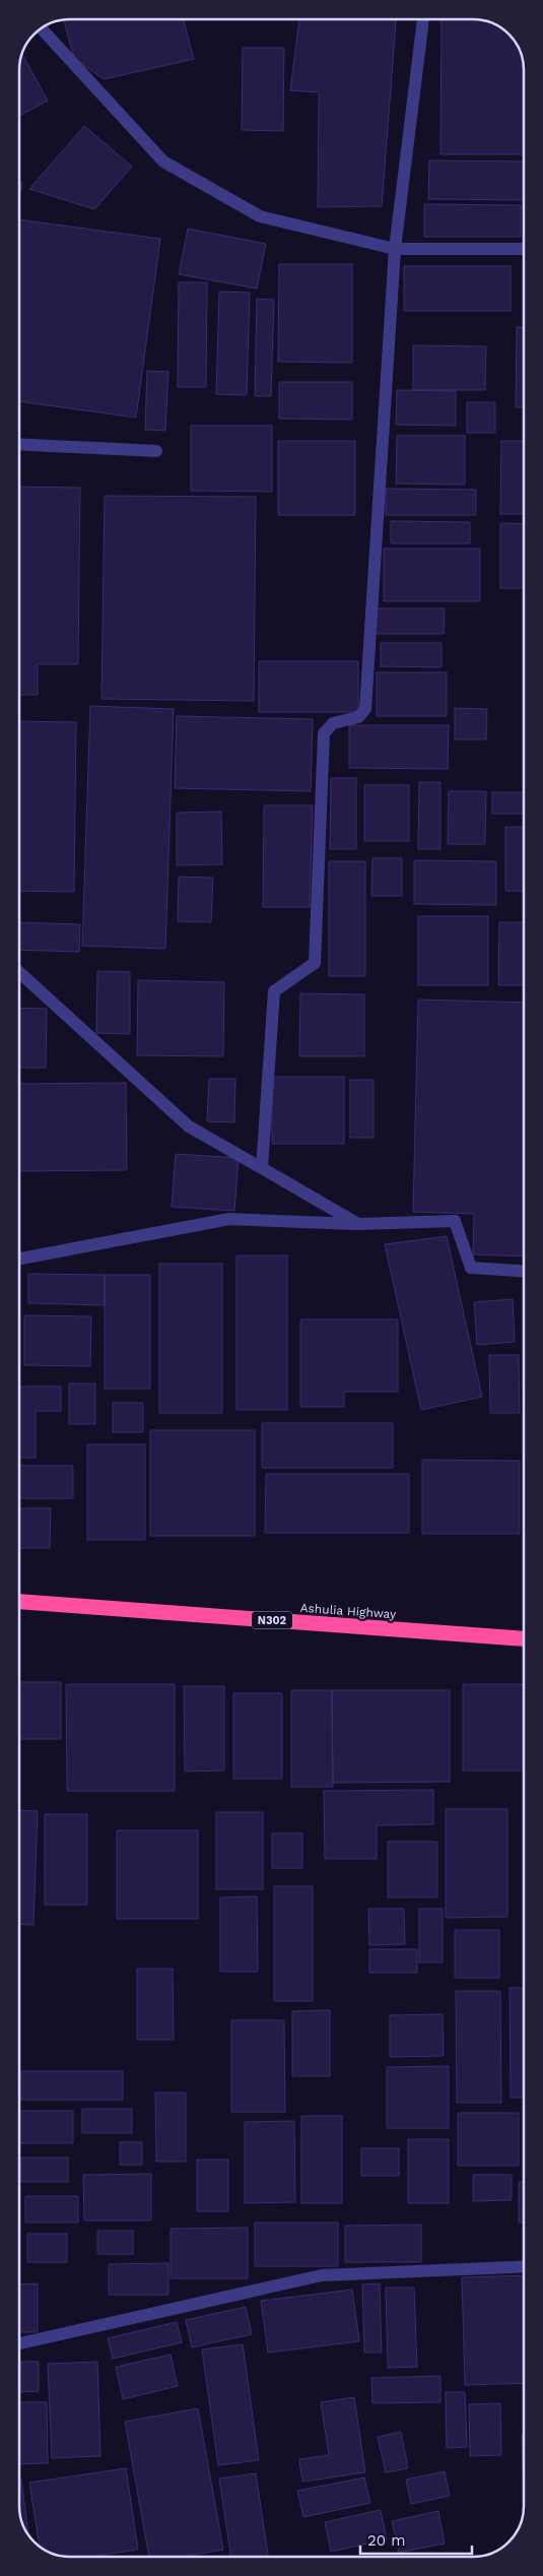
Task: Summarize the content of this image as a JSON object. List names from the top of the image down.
{
  "streets": {
    "highway": ["Ashulia Highway", "N302"]
  },
  "scale_bar": "20 m"
}
